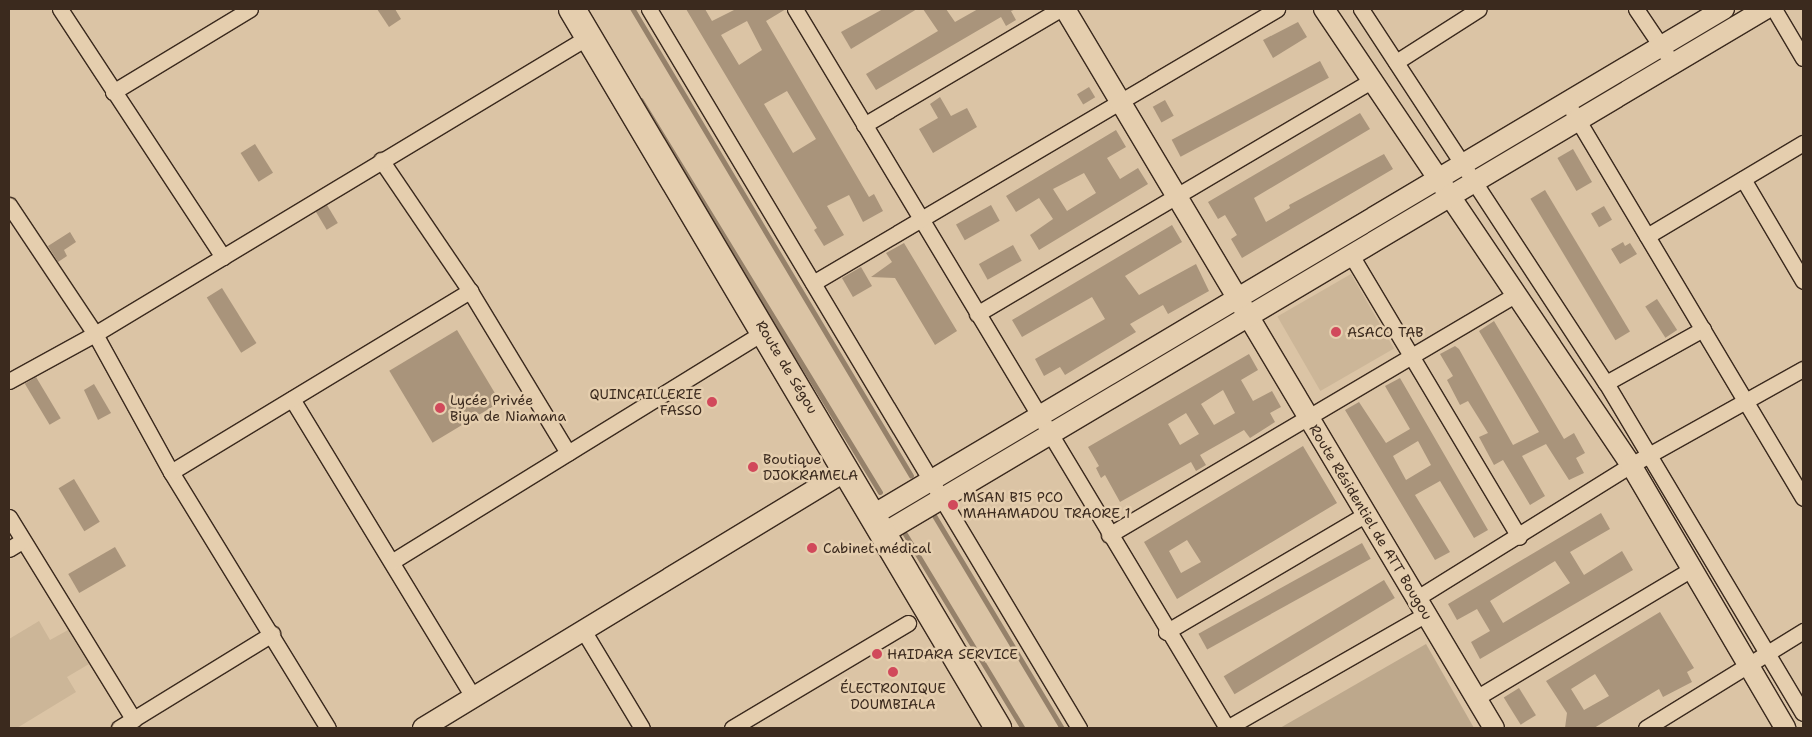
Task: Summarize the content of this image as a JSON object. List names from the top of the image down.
{
  "streets": {
    "highway": ["Route de Ségou"],
    "street": ["Route Résidentiel de ATT Bougou"]
  },
  "places": [
    "ASACO TAB",
    "QUINCAILLERIE FASSO",
    "Lycée Privée Biya de Niamana",
    "Boutique DJOKRAMELA",
    "MSAN B15 PCO MAHAMADOU TRAORE 1",
    "Cabinet médical",
    "HAIDARA SERVICE",
    "ÉLECTRONIQUE DOUMBIALA"
  ]
}
